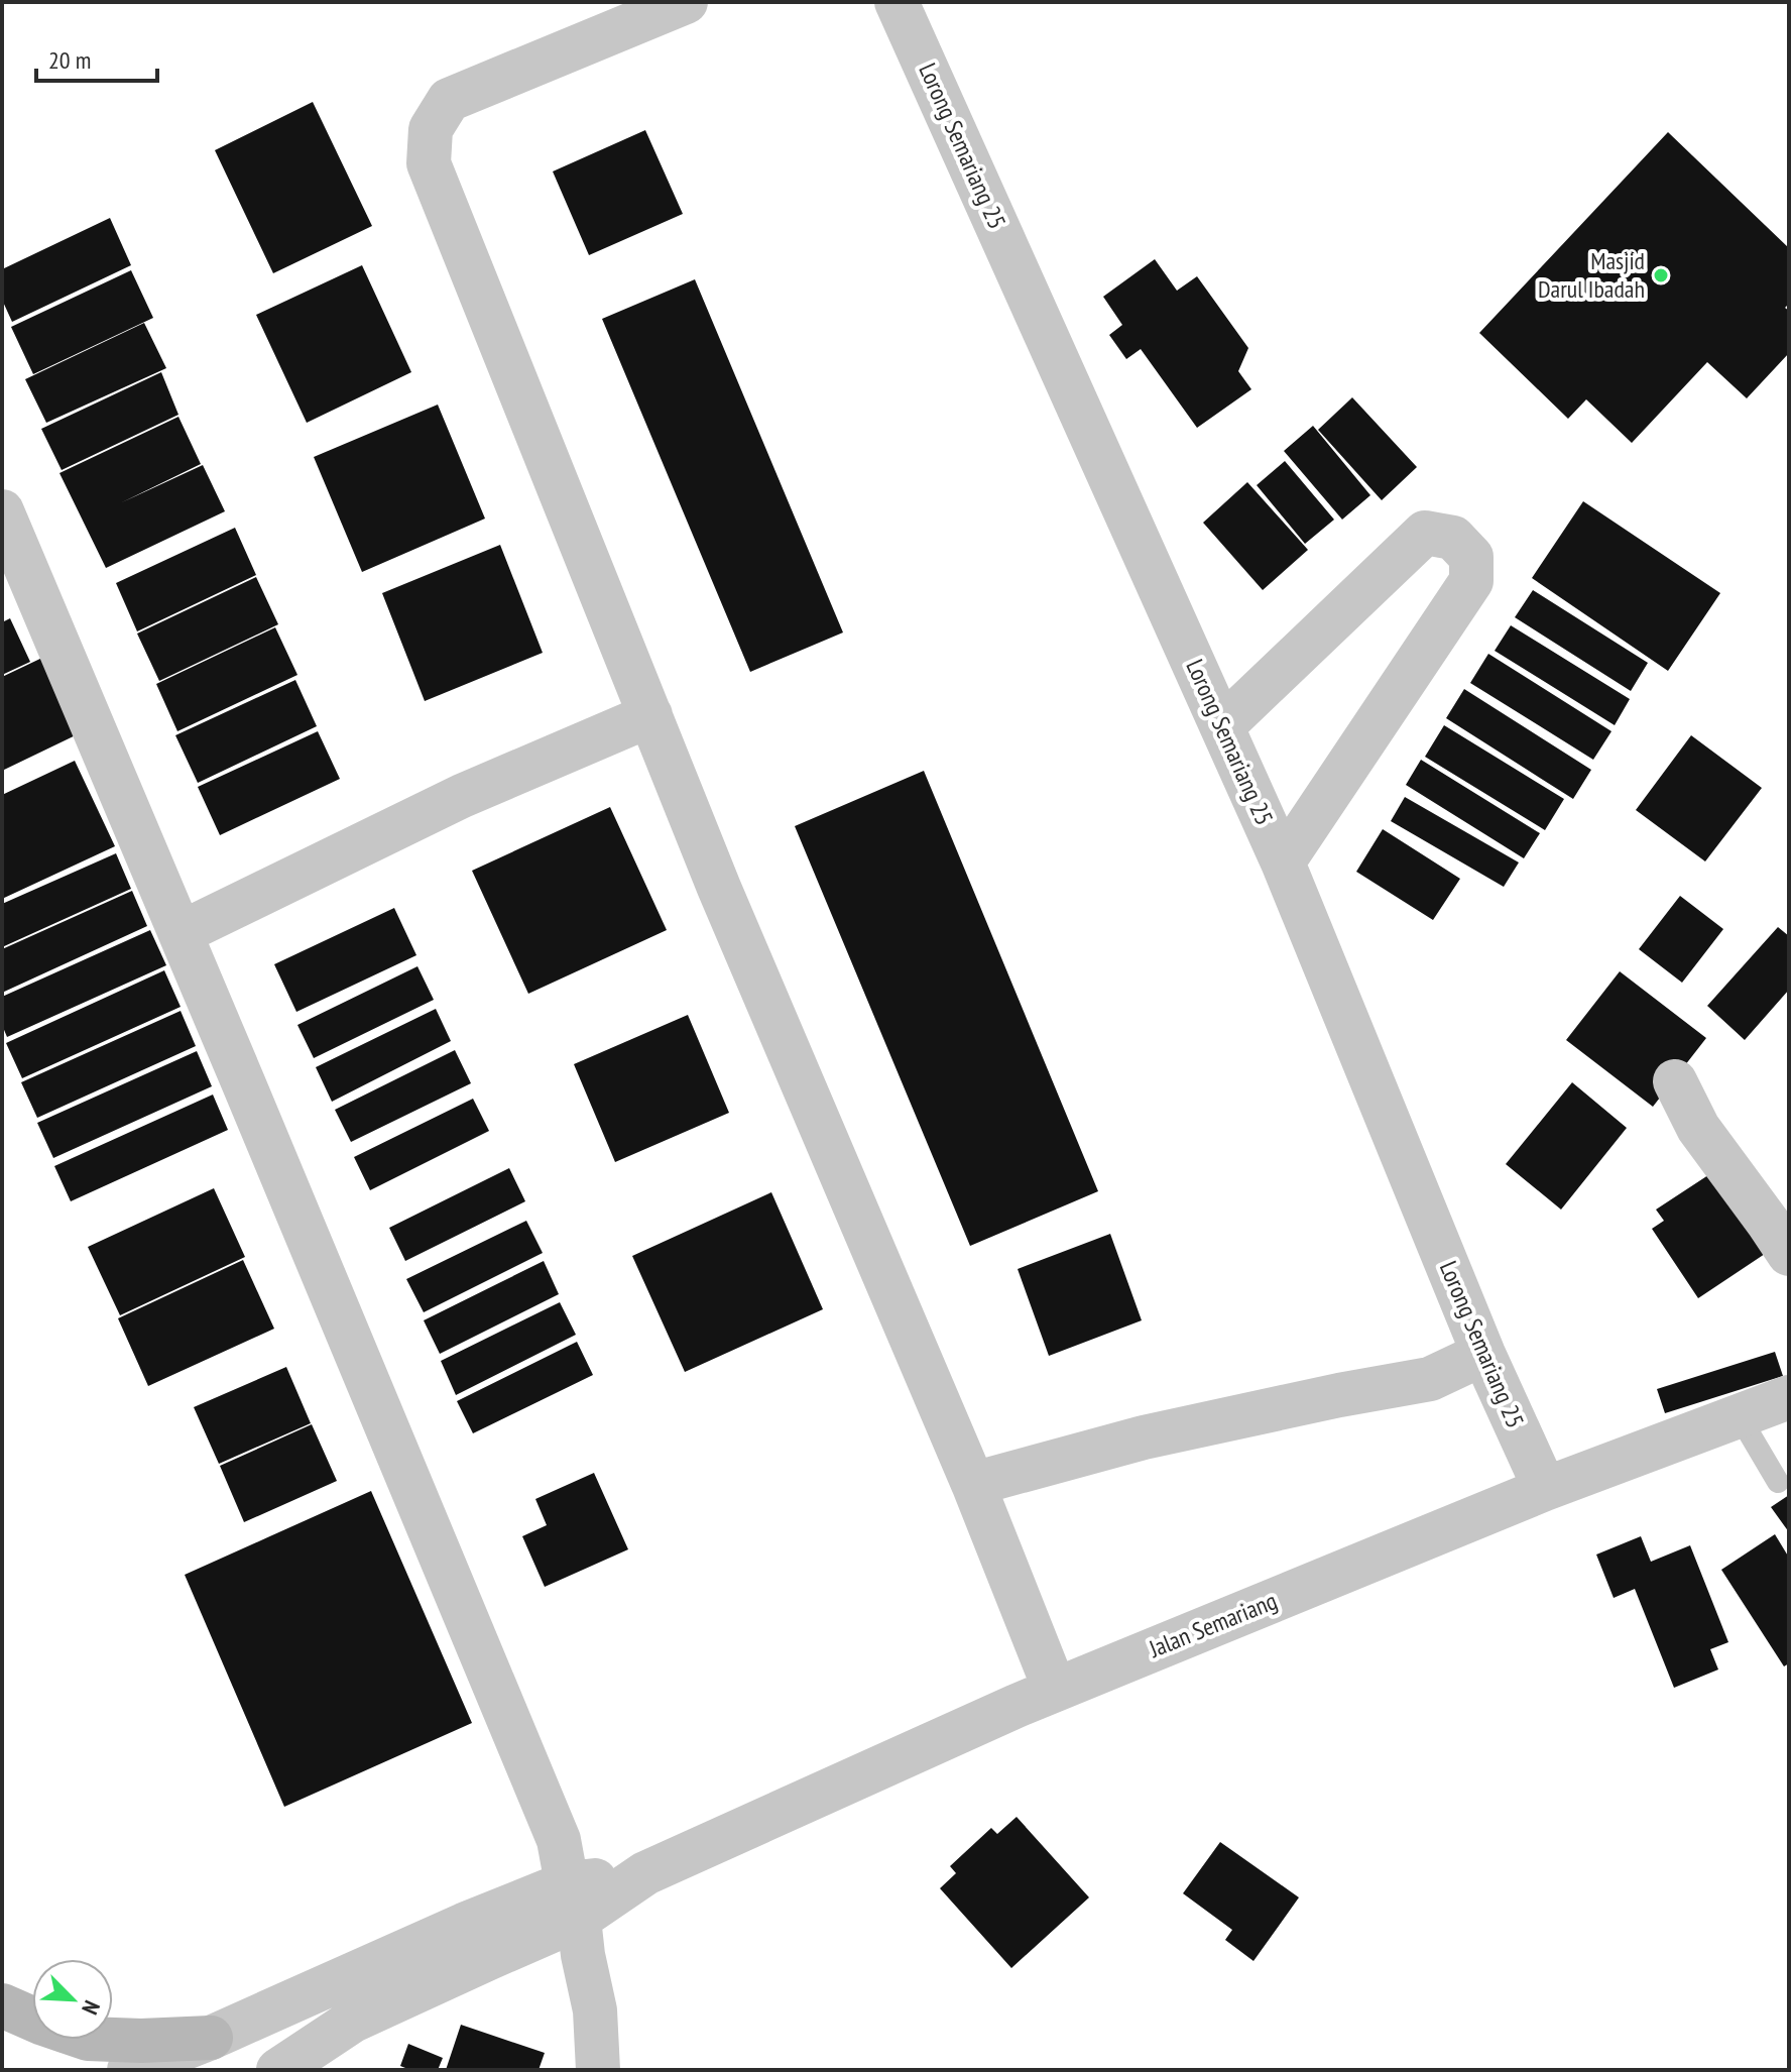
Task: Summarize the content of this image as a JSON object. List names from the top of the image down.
{
  "streets": {
    "street": ["Lorong Semariang 25", "Jalan Semariang"]
  },
  "crossings": [
    ["Lorong Semariang 25", "Jalan Semariang"]
  ],
  "places": ["Masjid Darul Ibadah"],
  "scale_bar": "20 m",
  "north": "bottom right"
}
